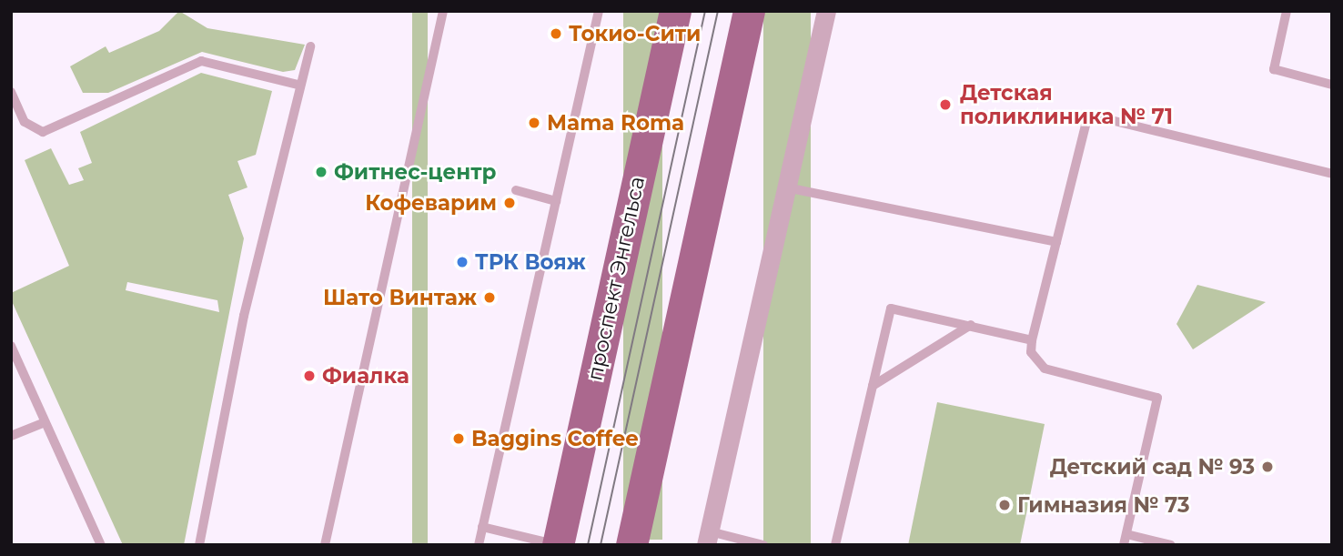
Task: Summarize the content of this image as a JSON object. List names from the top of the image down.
{
  "streets": {
    "main road": ["проспект Энгельса"]
  },
  "places": [
    "Токио-Сити",
    "Детская поликлиника № 71",
    "Mama Roma",
    "Фитнес-центр",
    "Кофеварим",
    "ТРК Вояж",
    "Шато Винтаж",
    "Фиалка",
    "Baggins Coffee",
    "Детский сад № 93",
    "Гимназия № 73"
  ]
}
